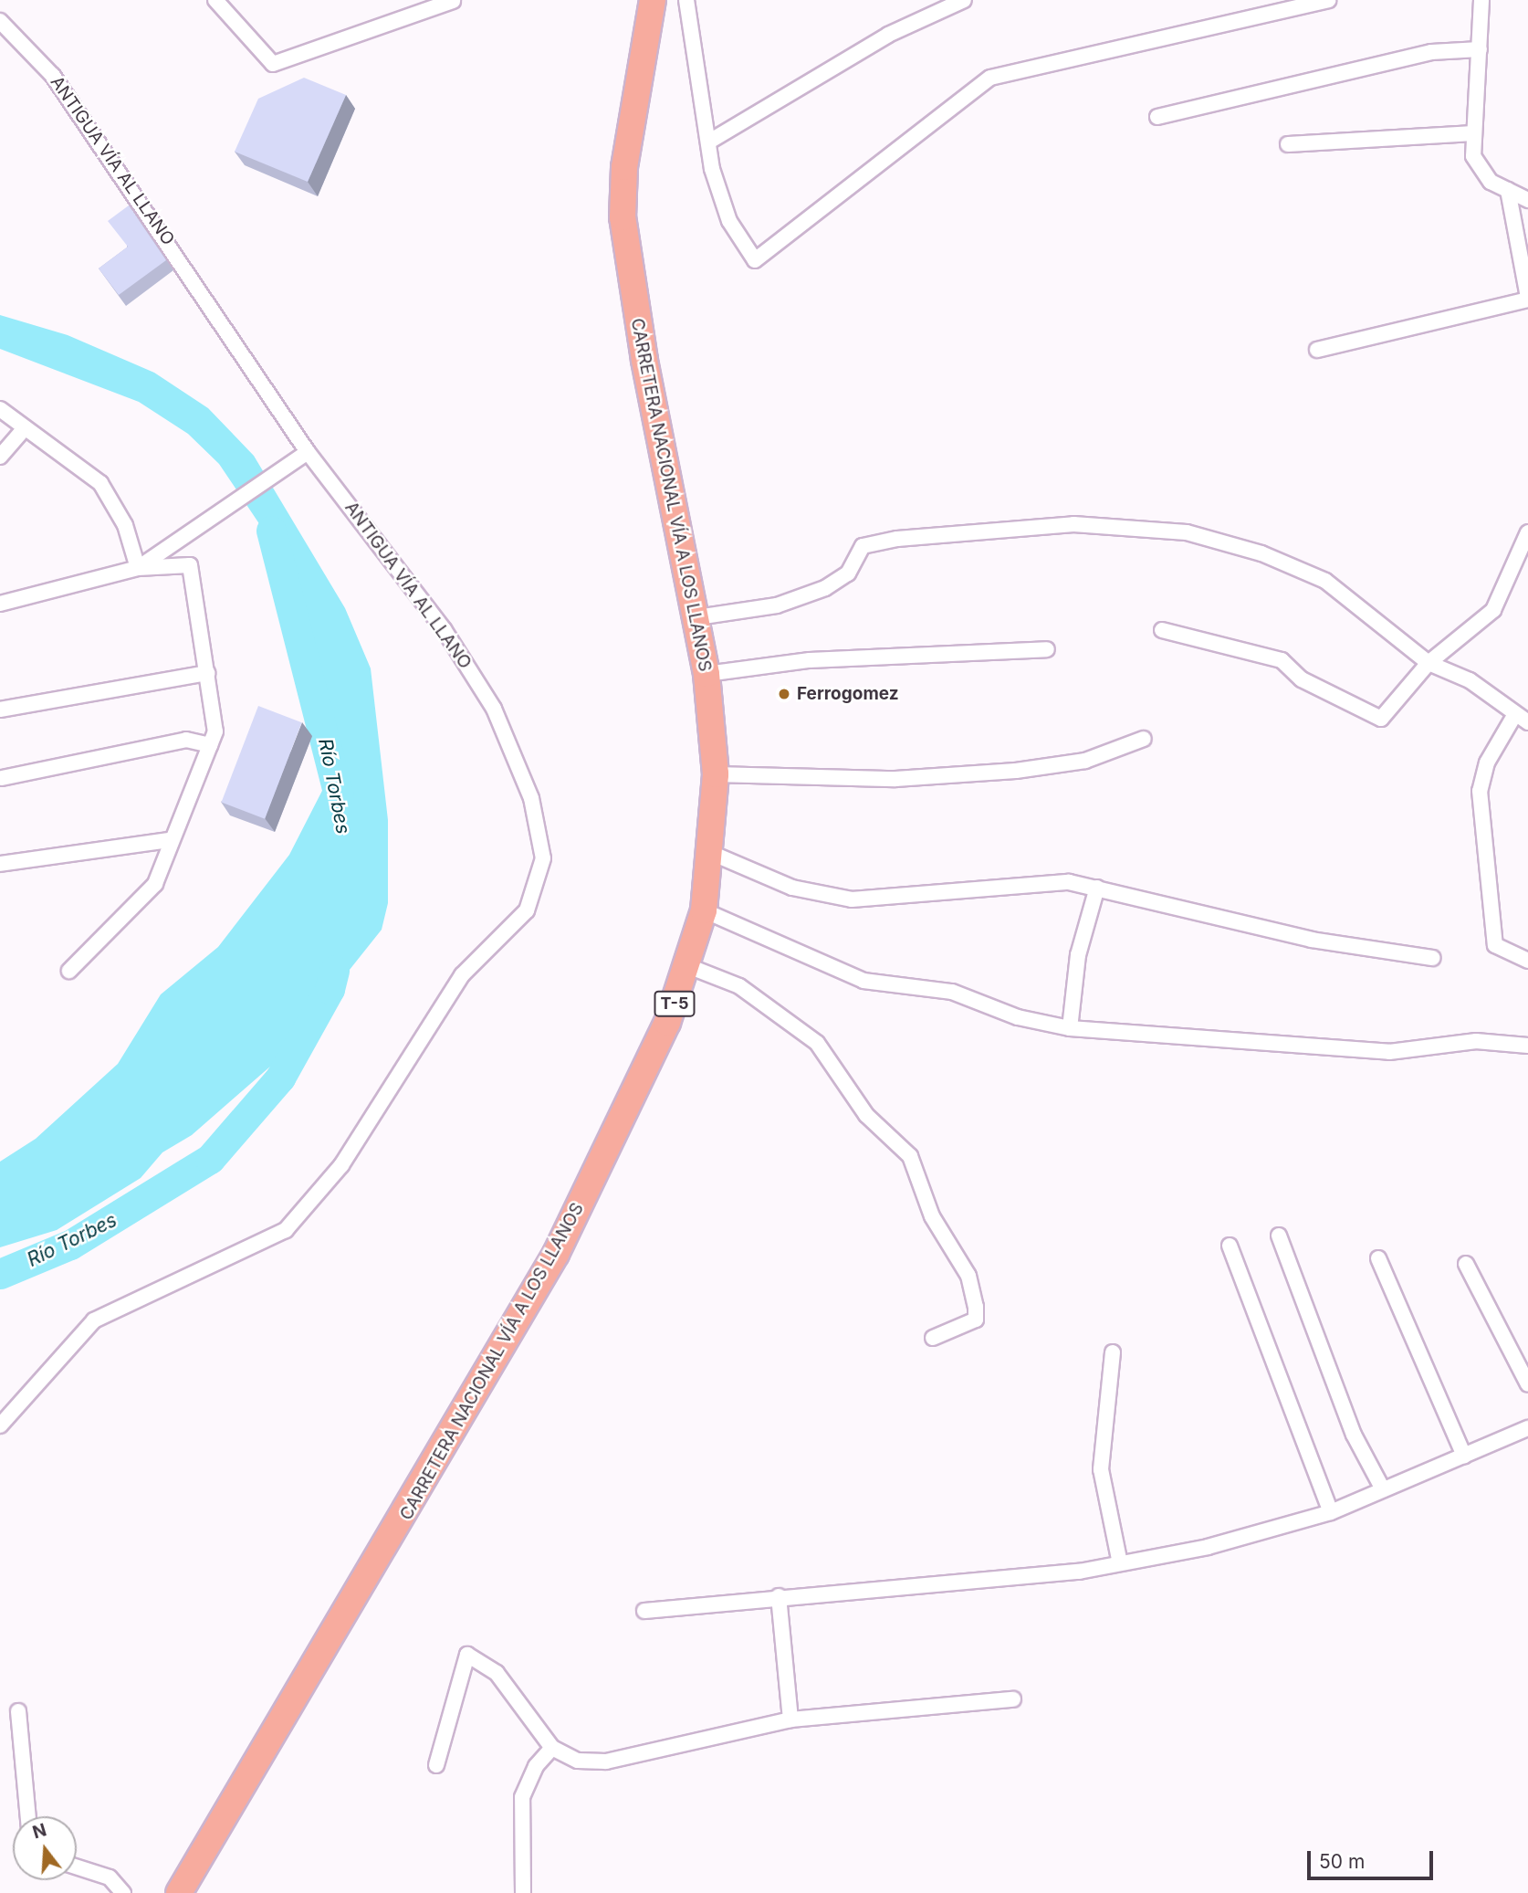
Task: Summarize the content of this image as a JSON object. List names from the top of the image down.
{
  "streets": {
    "highway": ["CARRETERA NACIONAL VÍA A LOS LLANOS", "T-5"],
    "street": ["ANTIGUA VÍA AL LLANO"]
  },
  "water": ["Río Torbes"],
  "places": ["Ferrogomez"],
  "scale_bar": "50 m",
  "north": "top"
}
